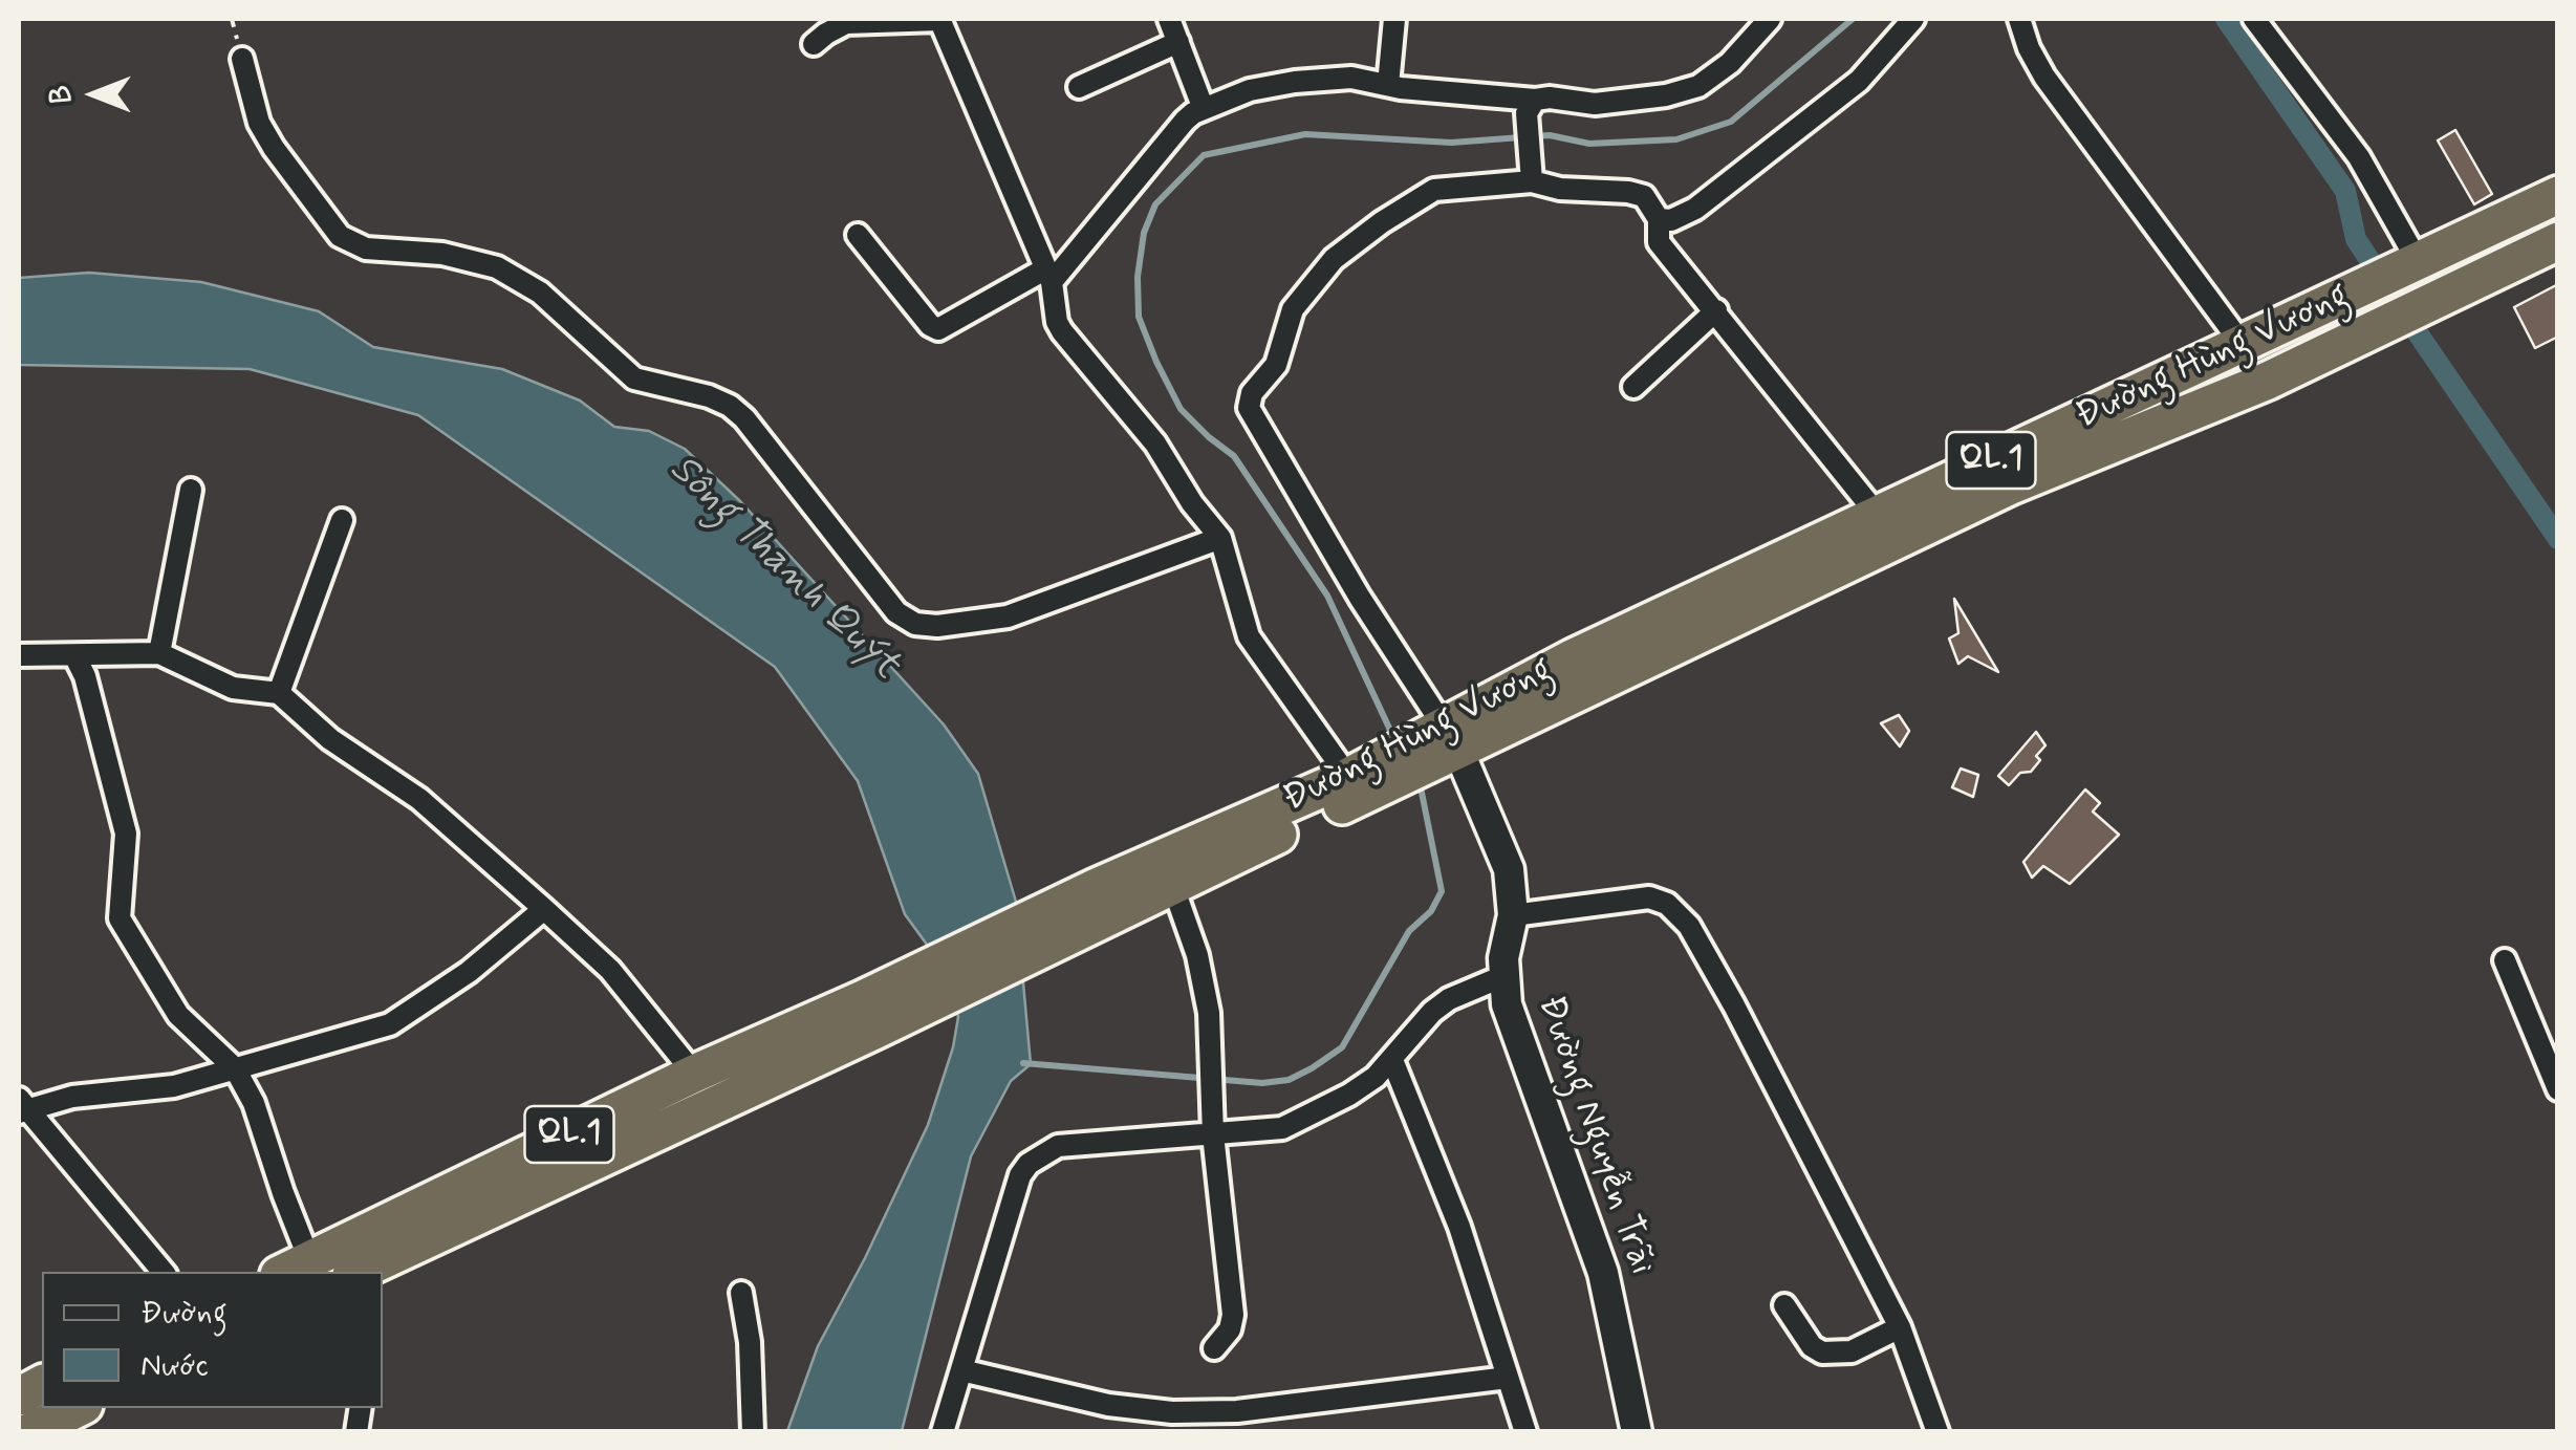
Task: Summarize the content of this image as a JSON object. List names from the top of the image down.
{
  "streets": {
    "highway": ["Đường Hùng Vương", "QL.1"],
    "street": ["Đường Nguyễn Trãi"]
  },
  "crossings": [
    ["Đường Hùng Vương", "Đường Nguyễn Trãi"]
  ],
  "water": ["Sông Thanh Quýt"],
  "legend": ["Đường", "Nước"],
  "north": "left"
}
